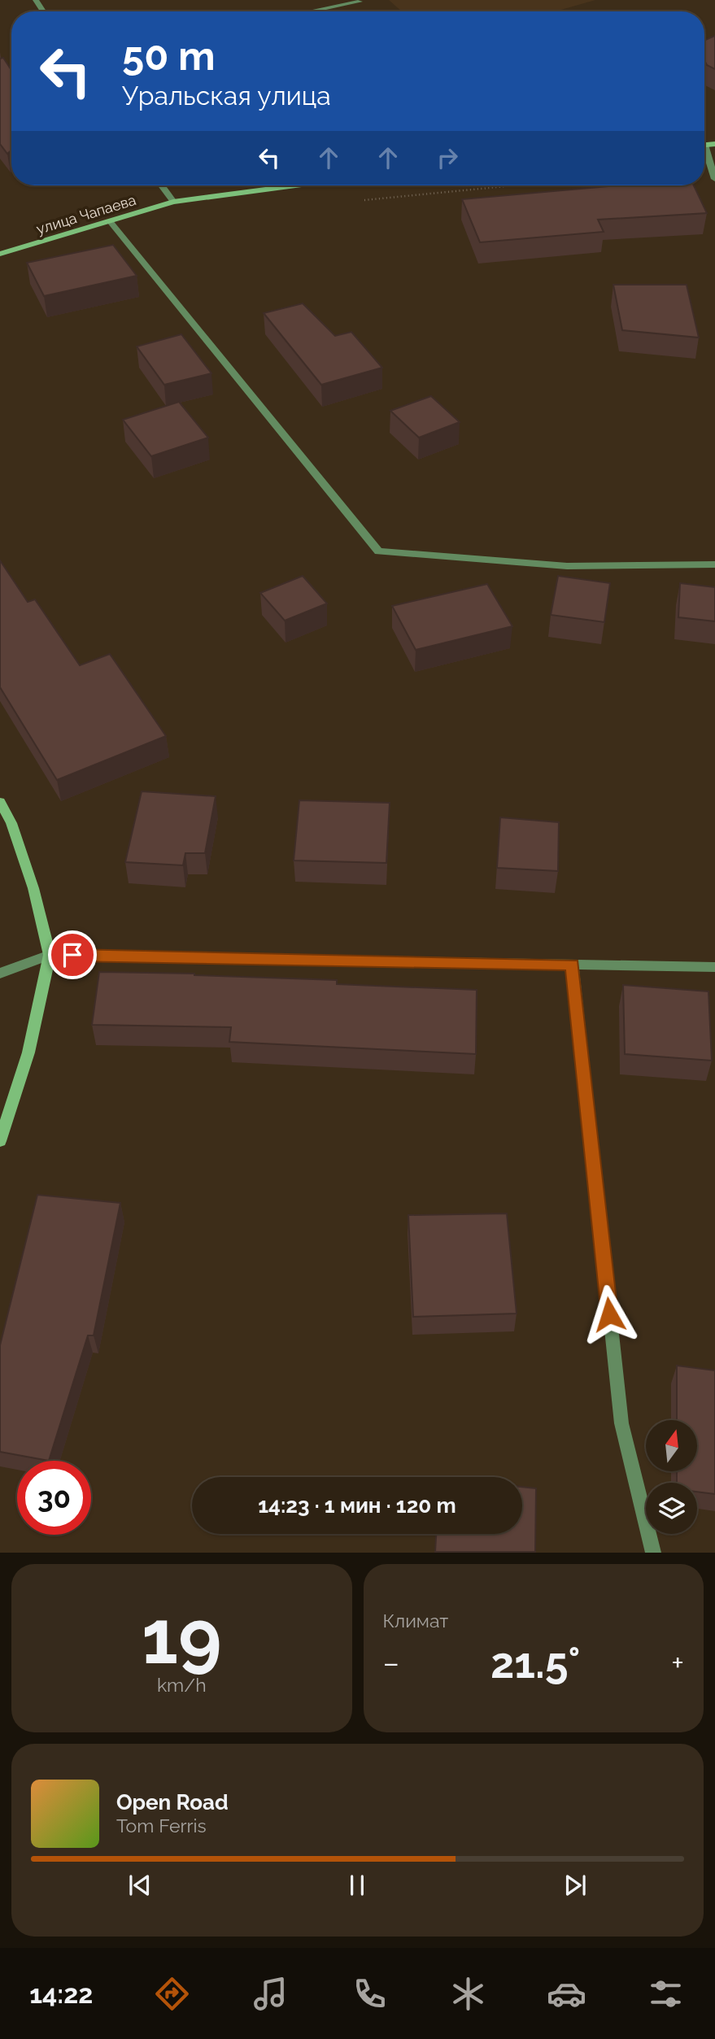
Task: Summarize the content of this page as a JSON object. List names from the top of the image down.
{
  "streets": {
    "street": ["улица Чапаева"]
  },
  "north": "top",
  "page": {
    "turn": ["50 m", "Уральская улица"],
    "limit": "30",
    "trip": "14:23 · 1 мин · 120 m",
    "tile": [
      ["19", "km/h"],
      "Климат"
    ],
    "heat": ["−", "21.5°", "+"],
    "song": ["Open Road", "Tom Ferris"],
    "tabs": "14:22"
  }
}
